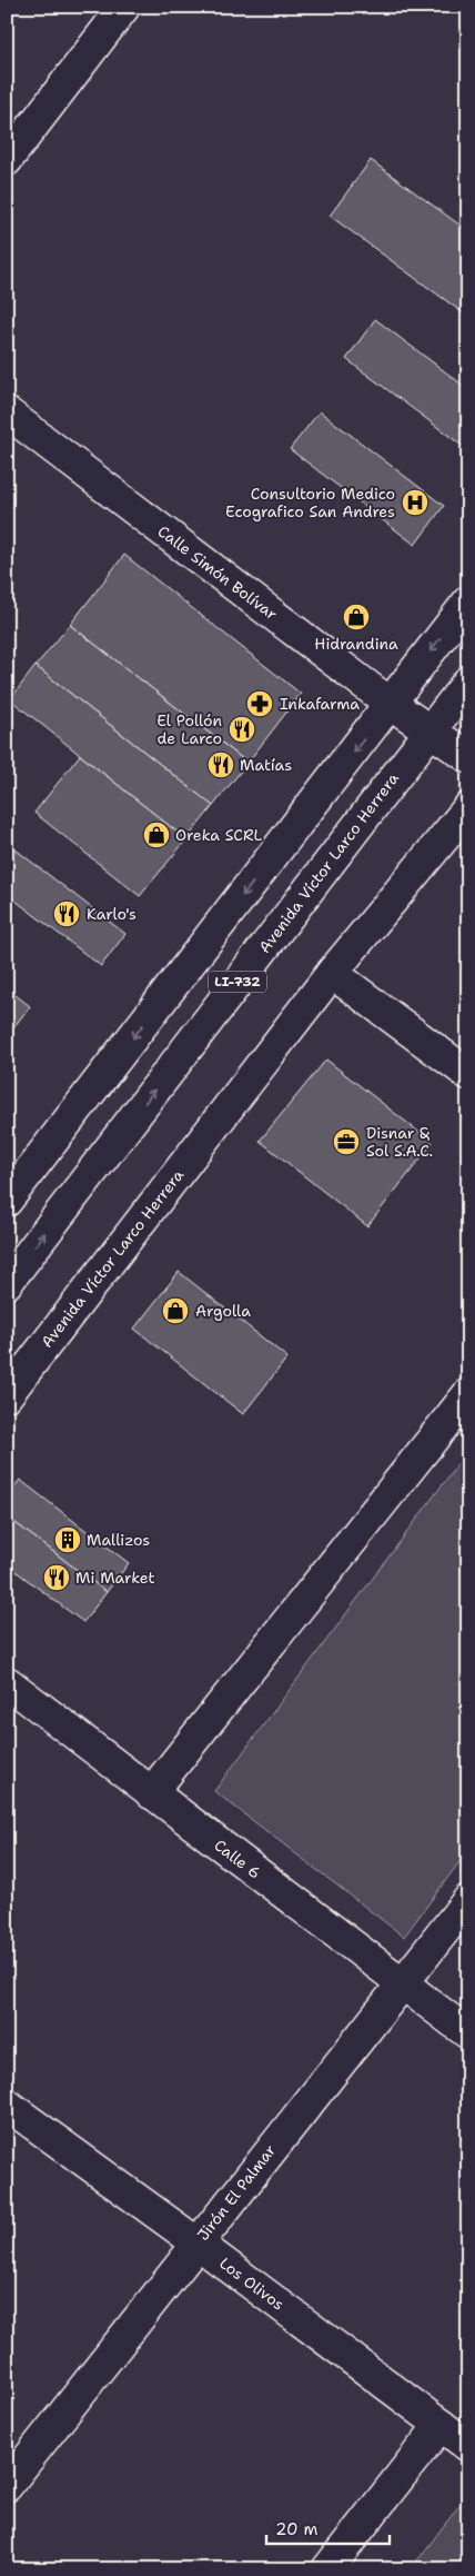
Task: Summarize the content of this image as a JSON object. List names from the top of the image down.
{
  "streets": {
    "street": [
      "Calle Simón Bolívar",
      "Avenida Víctor Larco Herrera",
      "LI-732",
      "Calle 6",
      "Jirón El Palmar",
      "Los Olivos"
    ]
  },
  "crossings": [
    ["Calle Simón Bolívar", "Avenida Víctor Larco Herrera"],
    ["Calle Simón Bolívar", "LI-732"],
    ["Calle 6", "Jirón El Palmar"],
    ["Jirón El Palmar", "Los Olivos"]
  ],
  "places": {
    "hospital": ["Consultorio Medico Ecografico San Andres"],
    "shop": ["Hidrandina", "Oreka SCRL", "Argolla"],
    "pharmacy": ["Inkafarma"],
    "restaurant": [
      "El Pollón de Larco",
      "Matías",
      "Karlo's",
      "Mi Market"
    ],
    "office": ["Disnar & Sol S.A.C."],
    "building": ["Mallizos"]
  },
  "scale_bar": "20 m"
}
